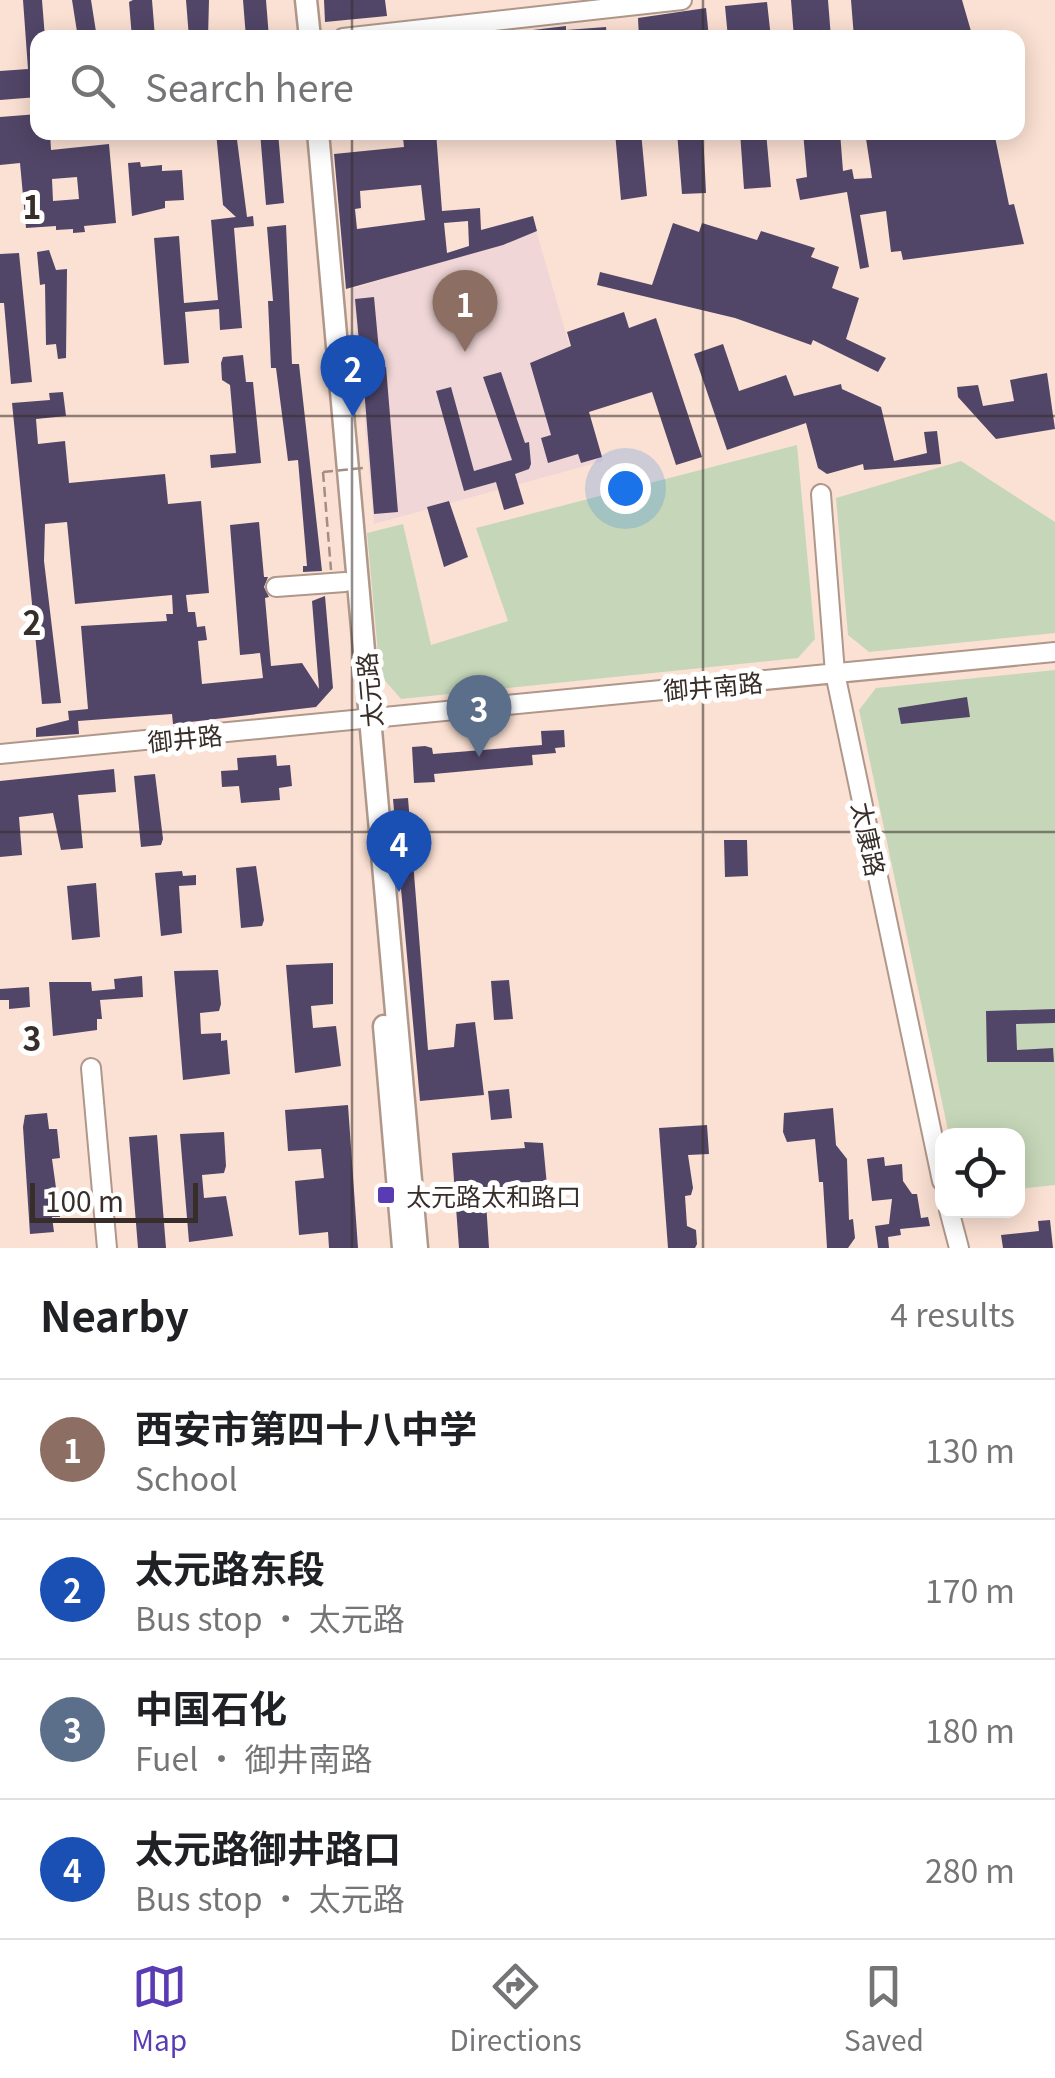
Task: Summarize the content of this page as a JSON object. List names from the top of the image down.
{
  "streets": {
    "main road": ["太元路"],
    "street": ["御井南路", "御井路", "太康路"]
  },
  "crossings": [
    ["御井南路", "太元路"],
    ["御井南路", "御井路"],
    ["御井南路", "太康路"],
    ["太元路", "御井路"]
  ],
  "places": {
    "transit": ["太元路太和路口"]
  },
  "scale_bar": "100 m",
  "page": {
    "search": "Search here",
    "pins": [
      "1",
      "2",
      "3",
      "4"
    ],
    "scale": "100 m",
    "heading": ["Nearby", "4 results"],
    "list": [
      {
        "mark": "1",
        "name": "西安市第四十八中学",
        "note": "School",
        "value": "130 m"
      },
      {
        "mark": "2",
        "name": "太元路东段",
        "note": "Bus stop · 太元路",
        "value": "170 m"
      },
      {
        "mark": "3",
        "name": "中国石化",
        "note": "Fuel · 御井南路",
        "value": "180 m"
      },
      {
        "mark": "4",
        "name": "太元路御井路口",
        "note": "Bus stop · 太元路",
        "value": "280 m"
      }
    ],
    "nav": ["Map", "Directions", "Saved"]
  },
  "grid": {
    "rows": ["1", "2", "3"]
  }
}
